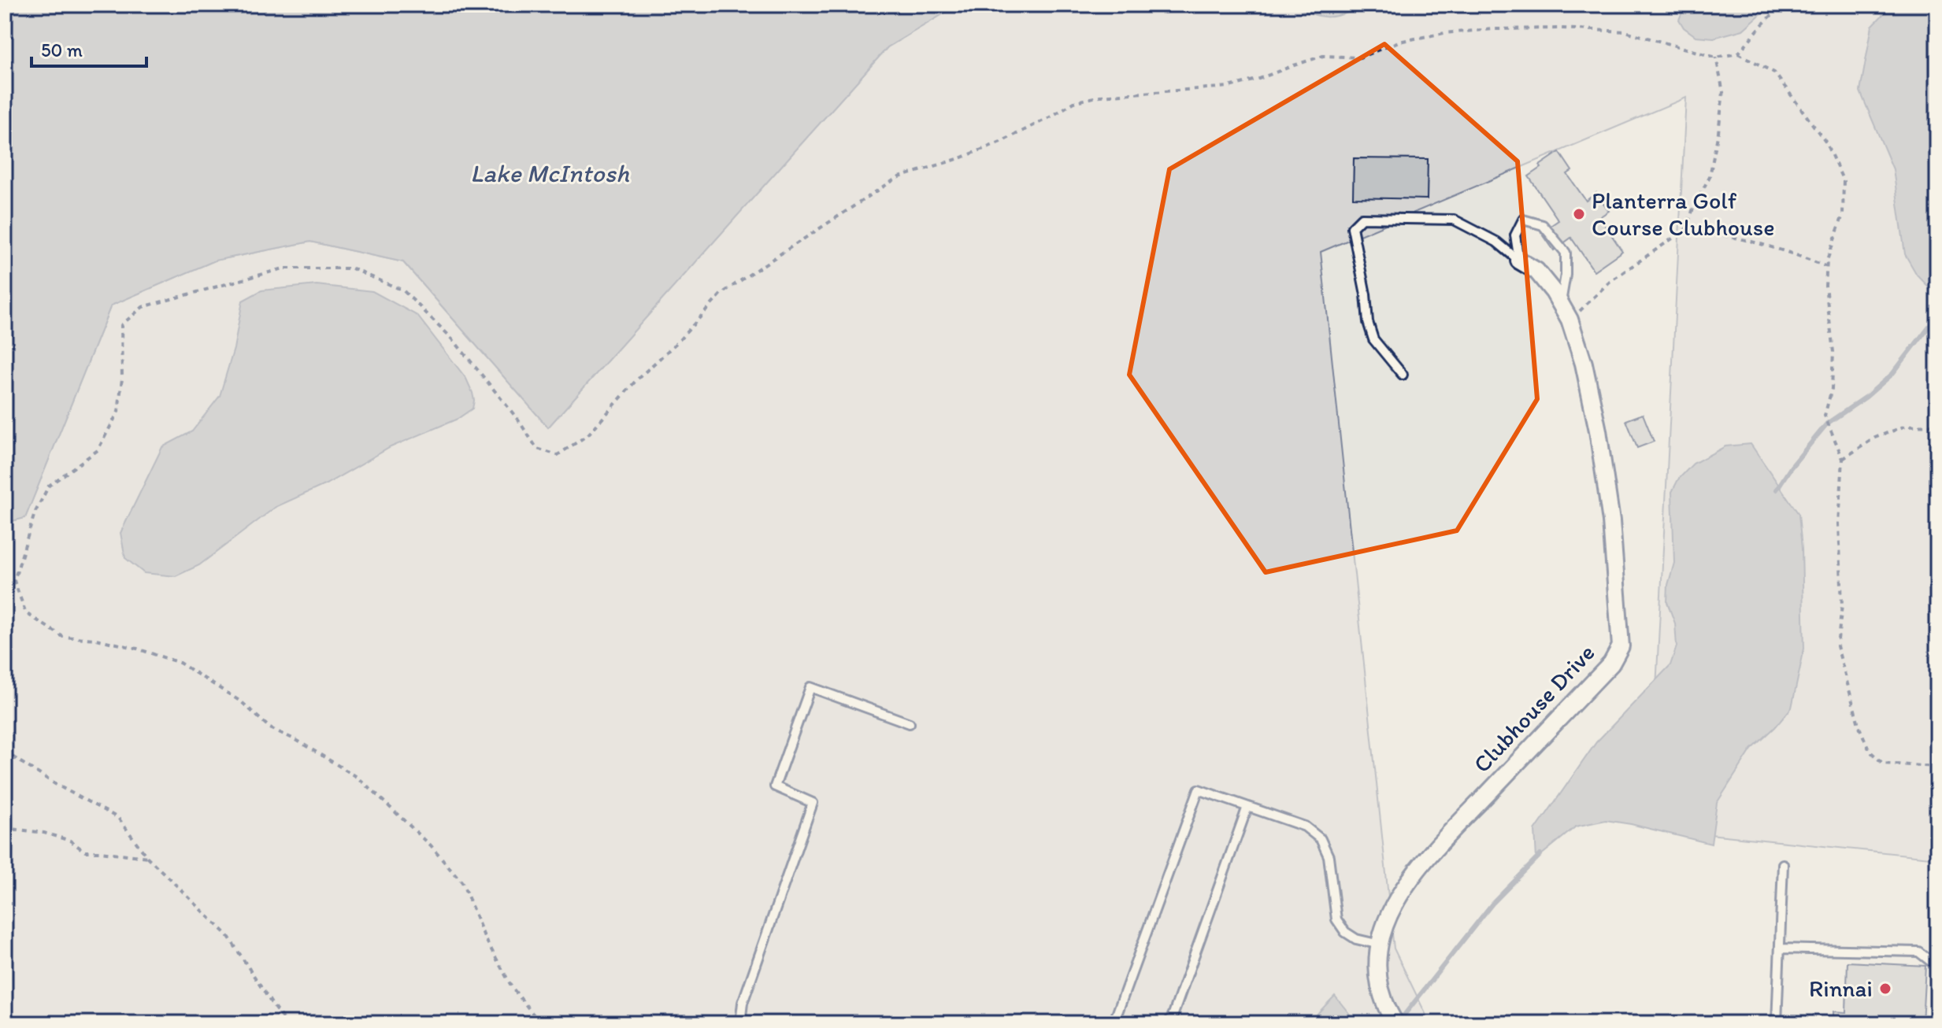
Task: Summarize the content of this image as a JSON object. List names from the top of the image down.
{
  "streets": {
    "street": ["Clubhouse Drive"]
  },
  "water": ["Lake McIntosh"],
  "places": ["Planterra Golf Course Clubhouse", "Rinnai"],
  "scale_bar": "50 m"
}
